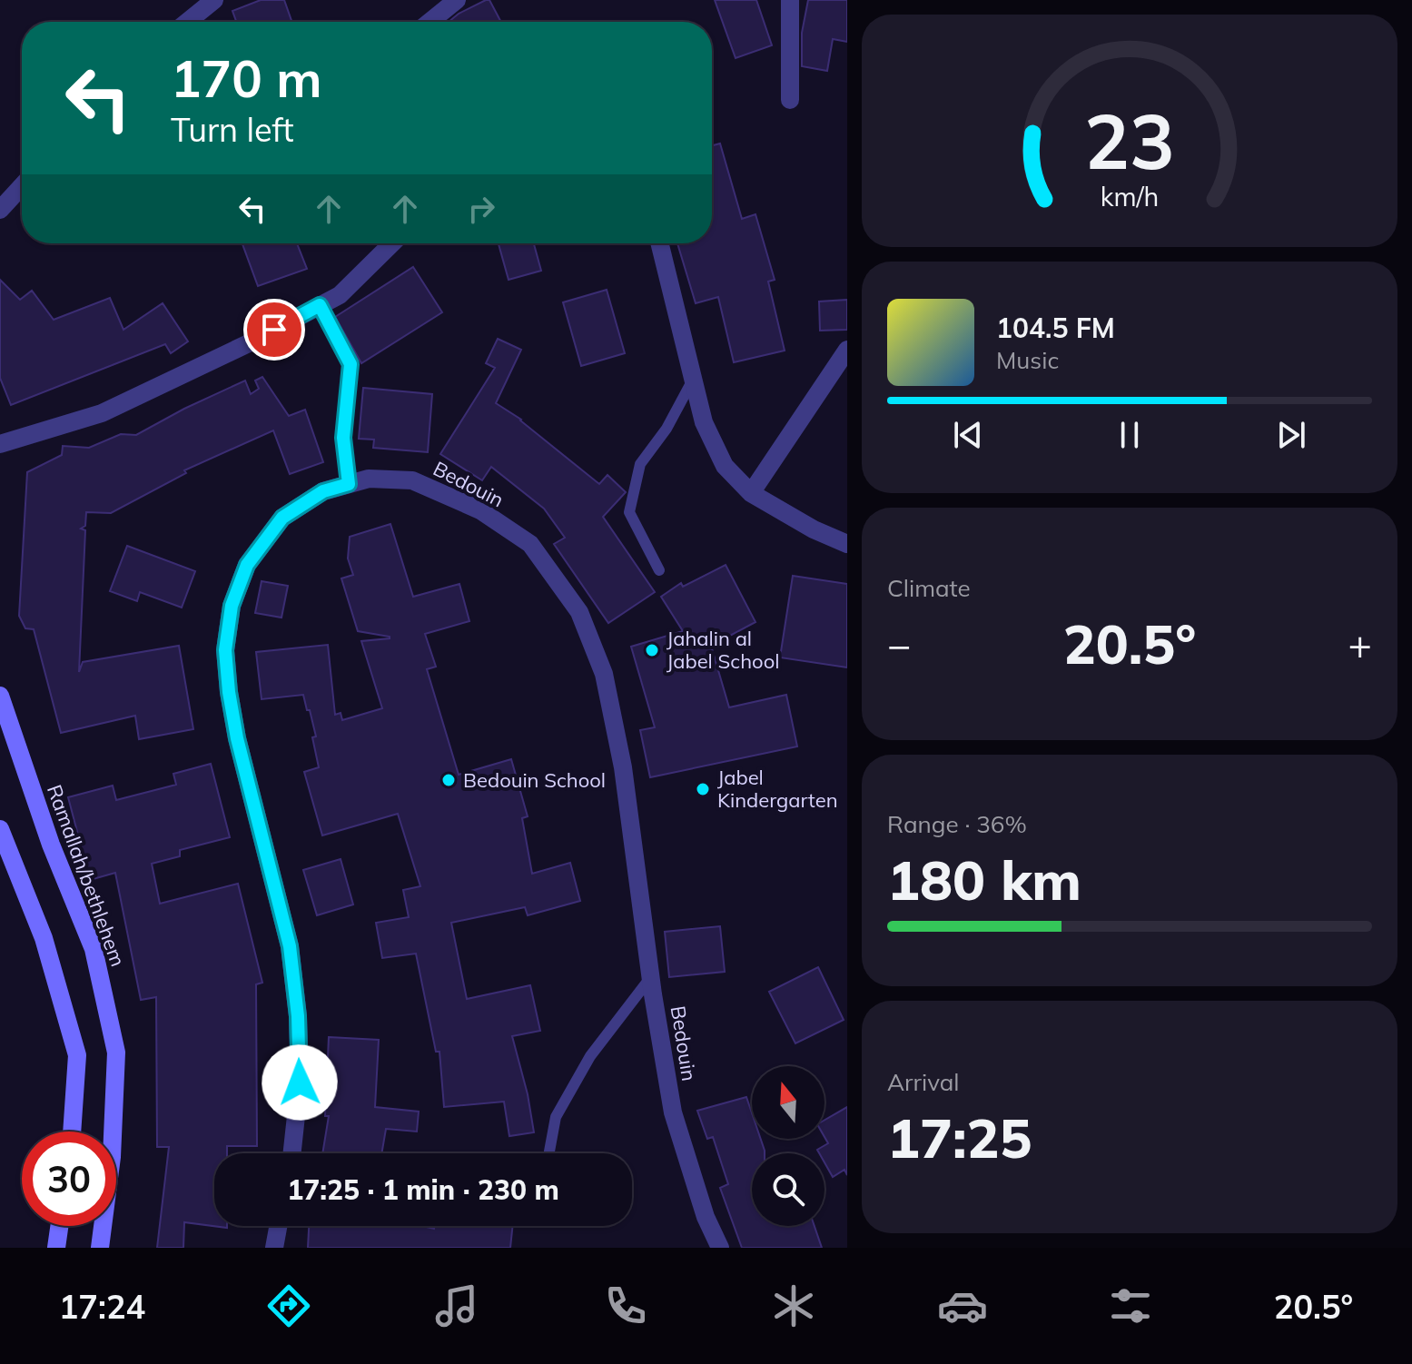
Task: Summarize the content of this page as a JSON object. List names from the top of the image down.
{
  "streets": {
    "main road": ["Ramallah/bethlehem"],
    "street": ["Bedouin"]
  },
  "places": ["Jahalin al Jabel School", "Bedouin School", "Jabel Kindergarten"],
  "north": "top",
  "page": {
    "turn": ["170 m", "Turn left"],
    "song": ["104.5 FM", "Music"],
    "tile": [
      "Climate",
      ["Range · 36%", "180 km"],
      ["Arrival", "17:25"]
    ],
    "heat": ["−", "20.5°", "+"],
    "limit": "30",
    "trip": "17:25 · 1 min · 230 m",
    "tabs": ["17:24", "20.5°"],
    "gauge": ["23", "km/h"]
  }
}
